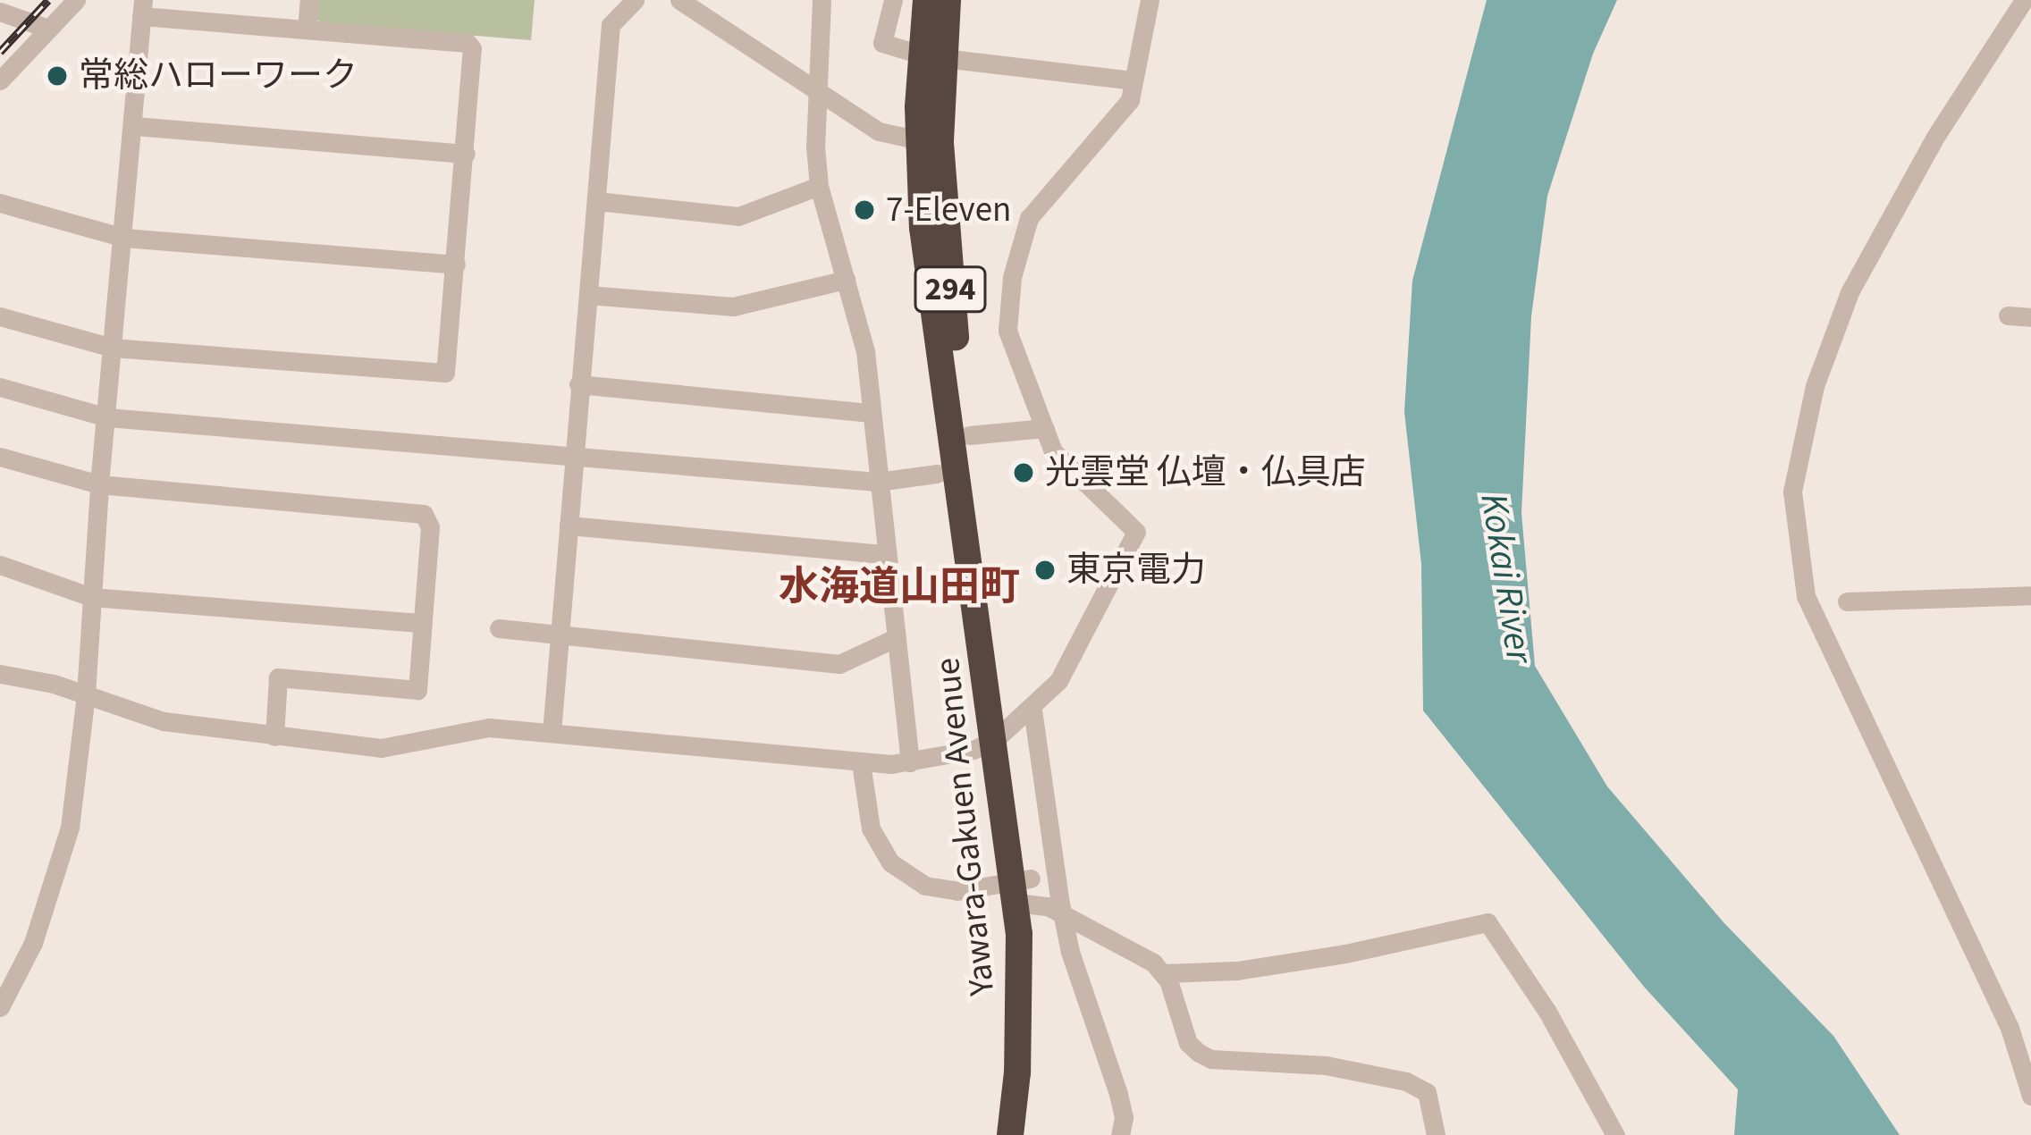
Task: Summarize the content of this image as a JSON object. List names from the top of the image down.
{
  "streets": {
    "highway": ["294", "Yawara-Gakuen Avenue"]
  },
  "districts": ["水海道山田町"],
  "water": ["Kokai River"],
  "places": [
    "常総ハローワーク",
    "7-Eleven",
    "光雲堂 仏壇・仏具店",
    "東京電力"
  ]
}
